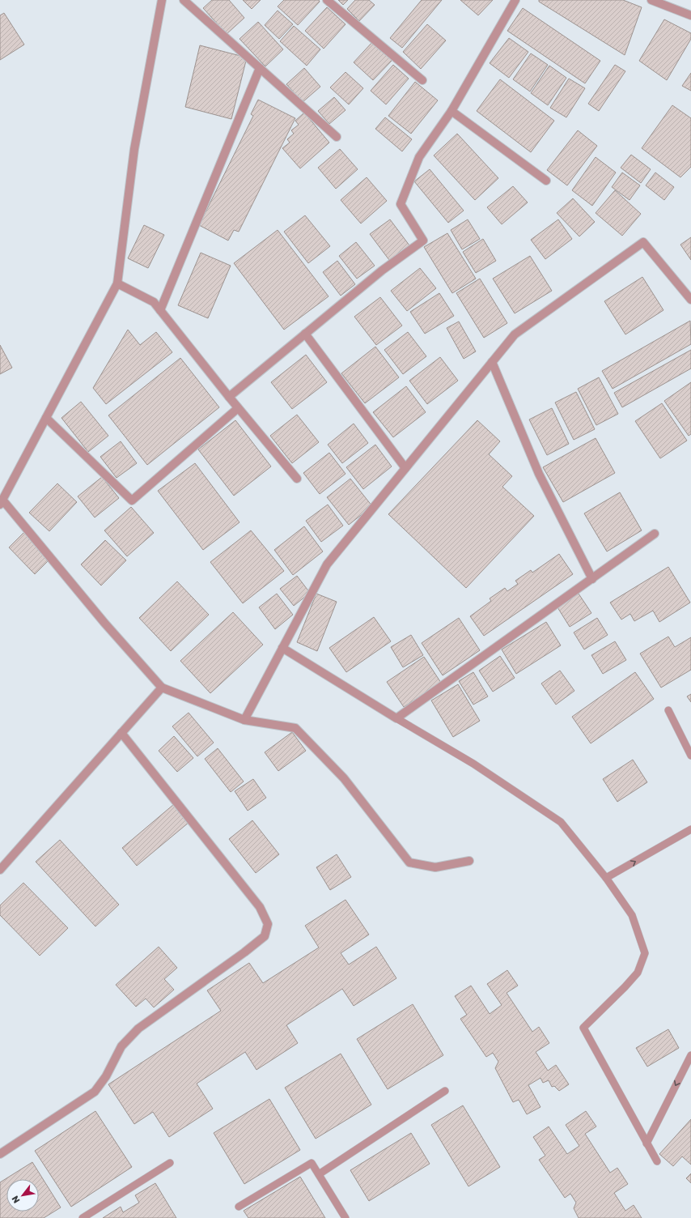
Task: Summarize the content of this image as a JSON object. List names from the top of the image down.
{
  "north": "bottom left"
}
